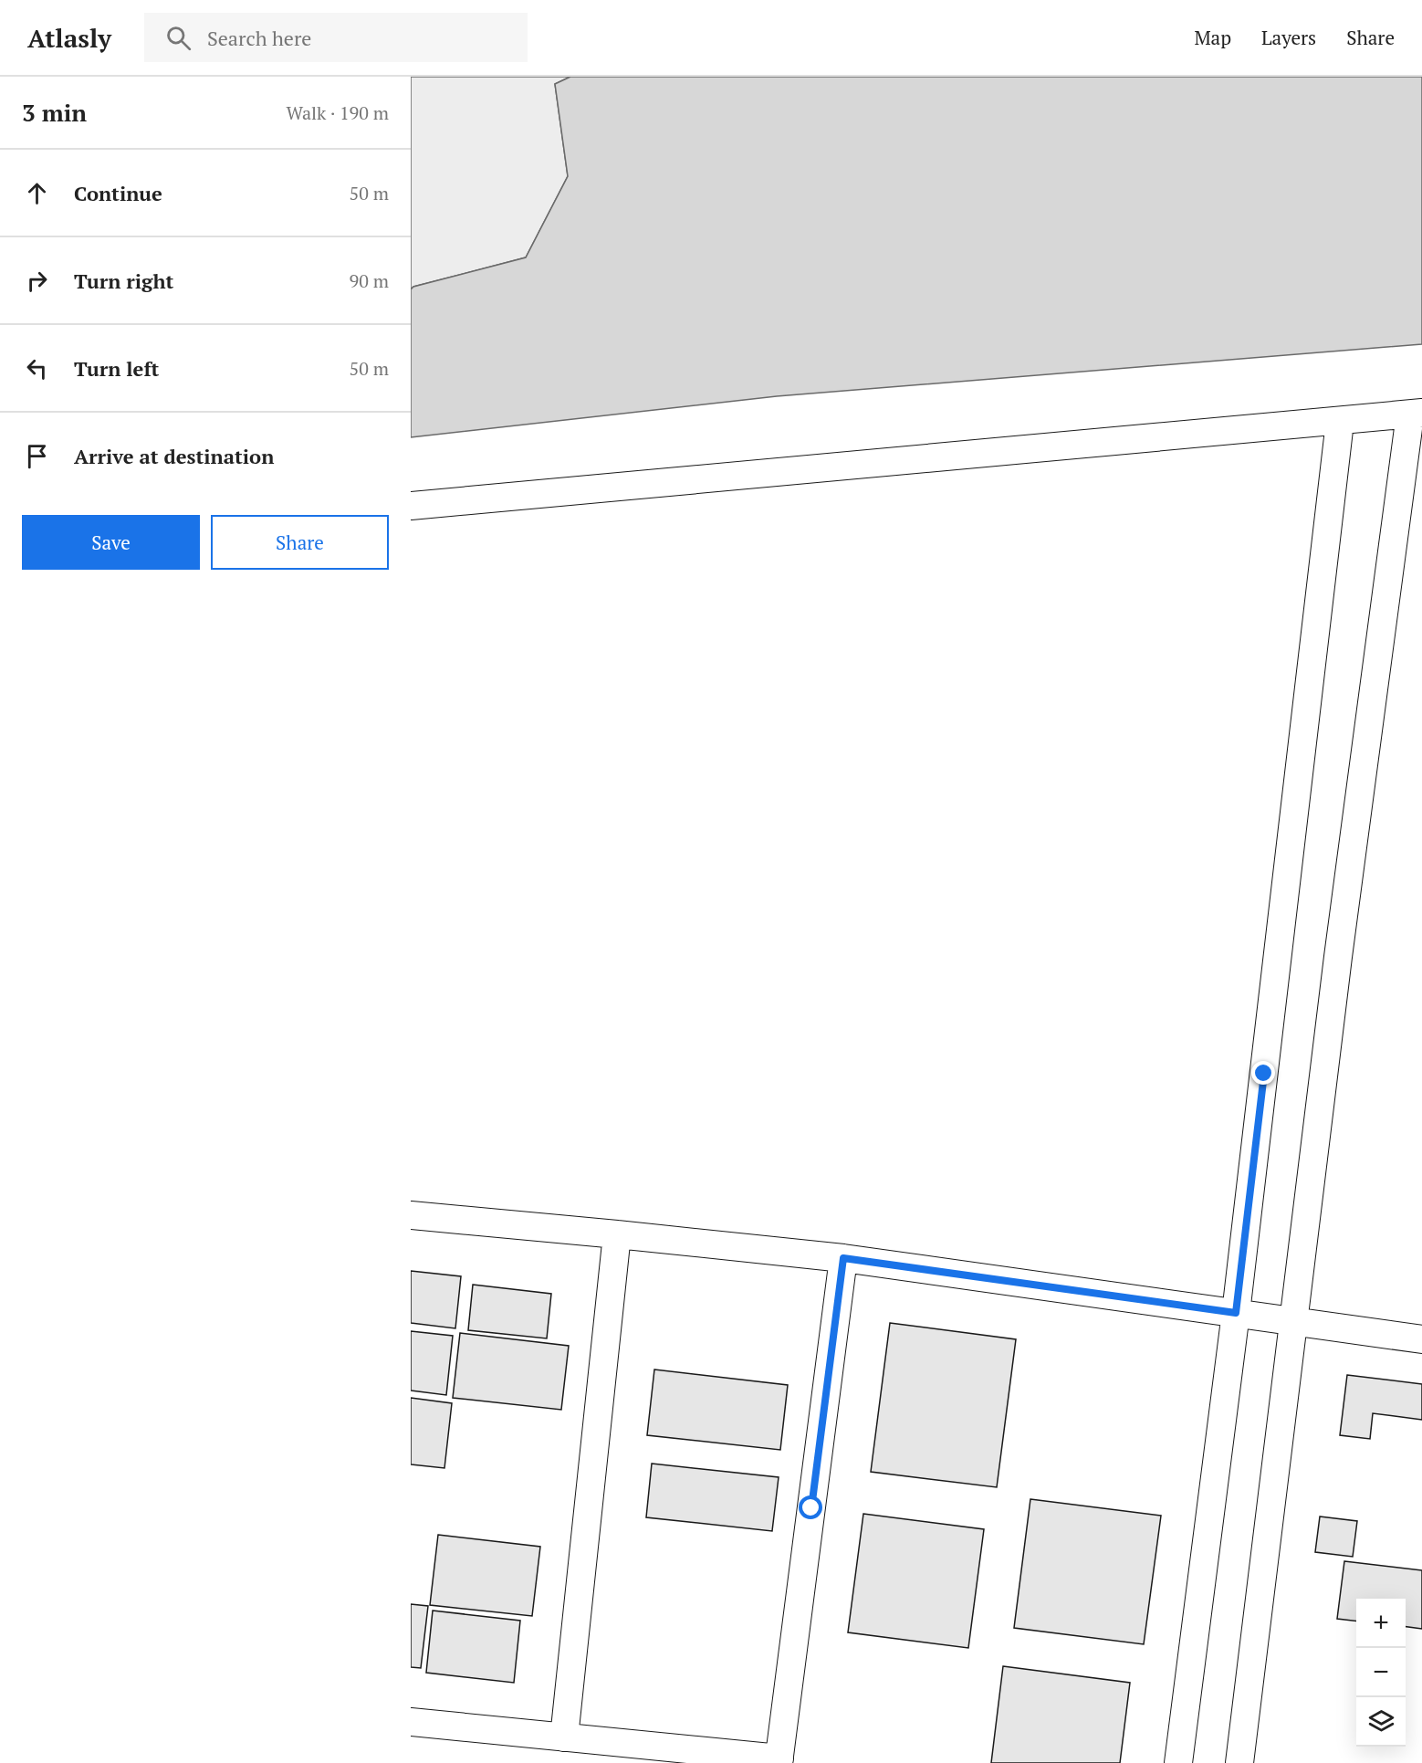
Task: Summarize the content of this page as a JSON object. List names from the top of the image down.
{
  "page": {
    "header": "Atlasly",
    "search": "Search here",
    "nav": ["Map", "Layers", "Share"],
    "heading": ["3 min", "Walk · 190 m"],
    "list": [
      ["Continue", "50 m"],
      ["Turn right", "90 m"],
      ["Turn left", "50 m"],
      "Arrive at destination"
    ],
    "buttons": ["Save", "Share"],
    "map_buttons": ["+", "−"]
  }
}
